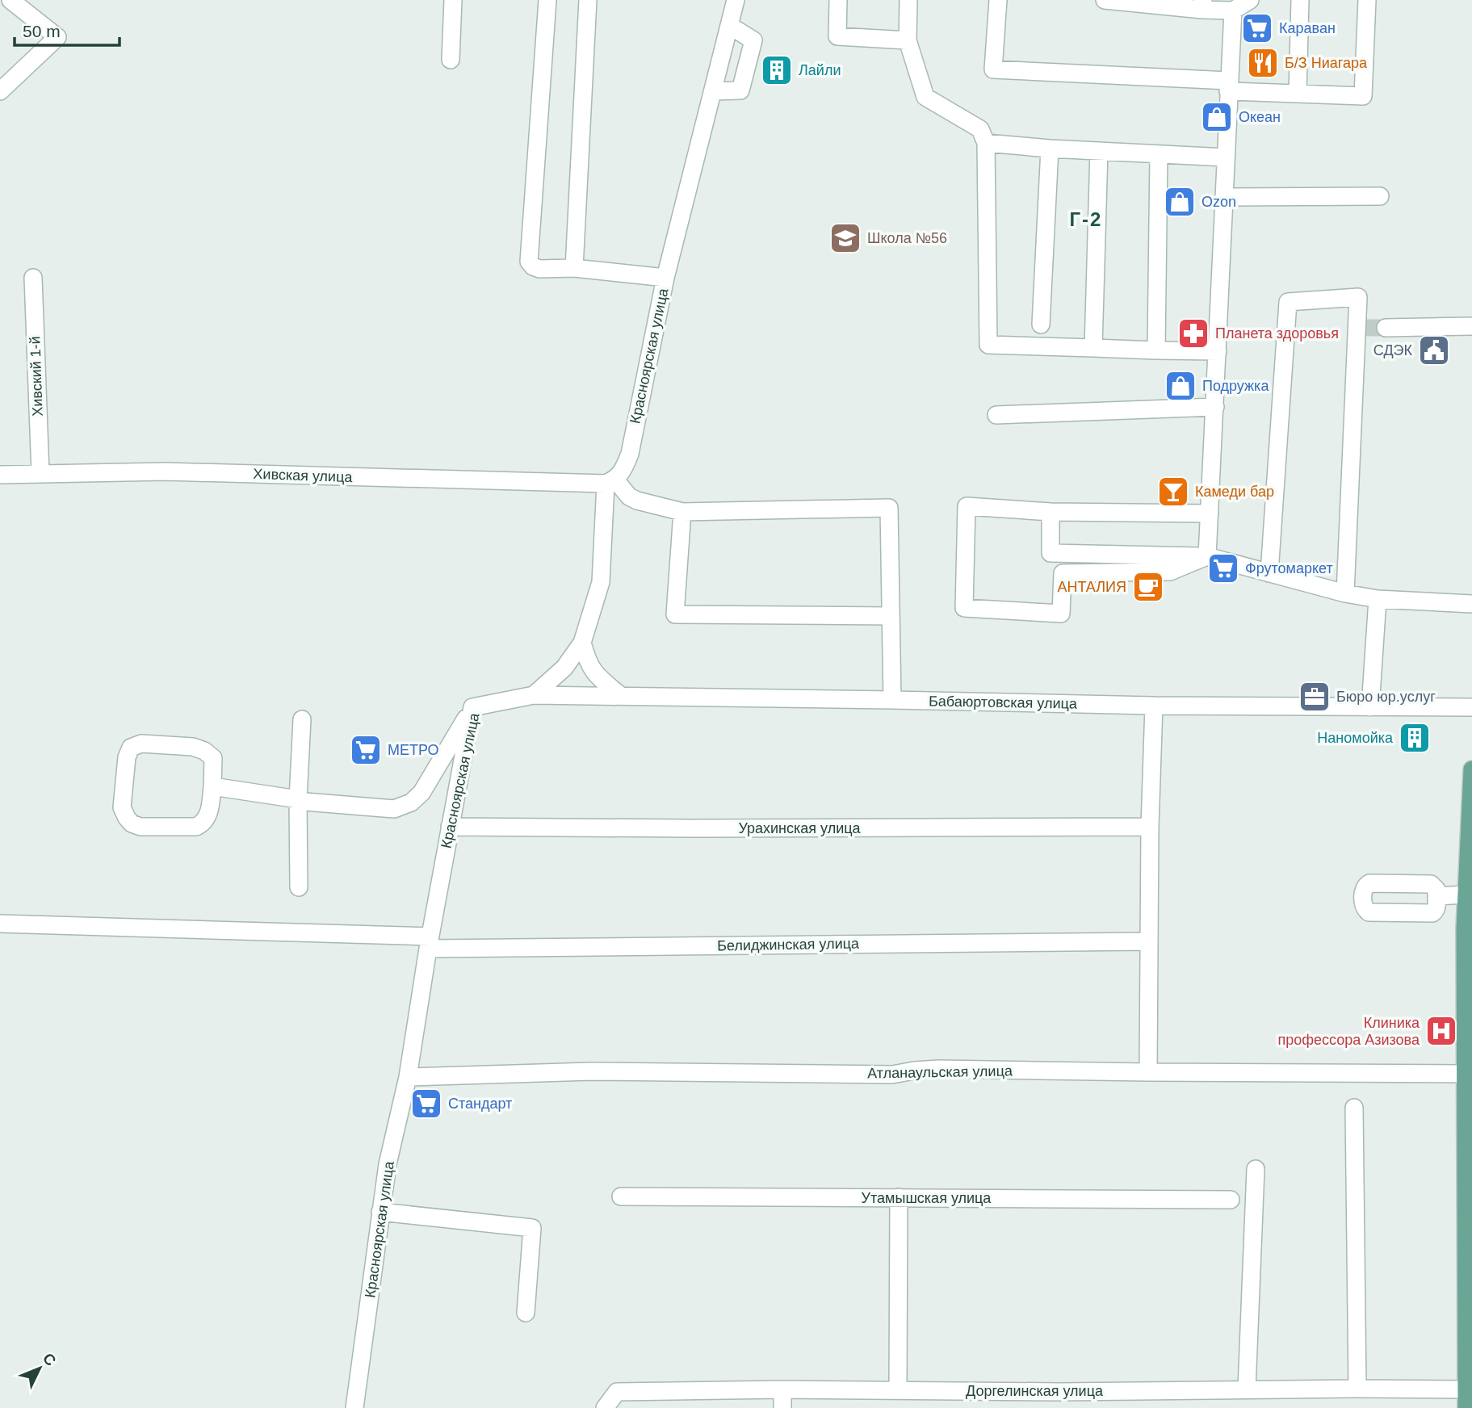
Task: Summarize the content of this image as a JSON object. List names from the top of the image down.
{
  "streets": {
    "street": [
      "Красноярская улица",
      "Хивский 1-й",
      "Хивская улица",
      "Бабаюртовская улица",
      "Урахинская улица",
      "Белиджинская улица",
      "Атланаульская улица",
      "Утамышская улица",
      "Доргелинская улица"
    ]
  },
  "crossings": [
    ["Красноярская улица", "Хивская улица"],
    ["Красноярская улица", "Бабаюртовская улица"],
    ["Красноярская улица", "Урахинская улица"],
    ["Красноярская улица", "Белиджинская улица"],
    ["Красноярская улица", "Атланаульская улица"],
    ["Хивский 1-й", "Хивская улица"]
  ],
  "districts": ["Г-2"],
  "places": {
    "supermarket": [
      "Караван",
      "Фрутомаркет",
      "МЕТРО",
      "Стандарт"
    ],
    "restaurant": ["Б/З Ниагара"],
    "building": ["Лайли", "Наномойка"],
    "shop": ["Океан", "Ozon", "Подружка"],
    "school or university": ["Школа №56"],
    "pharmacy": ["Планета здоровья"],
    "public building": ["СДЭК"],
    "bar": ["Камеди бар"],
    "cafe": ["АНТАЛИЯ"],
    "office": ["Бюро юр.услуг"],
    "hospital": ["Клиника профессора Азизова"]
  },
  "scale_bar": "50 m",
  "north": "top right"
}
